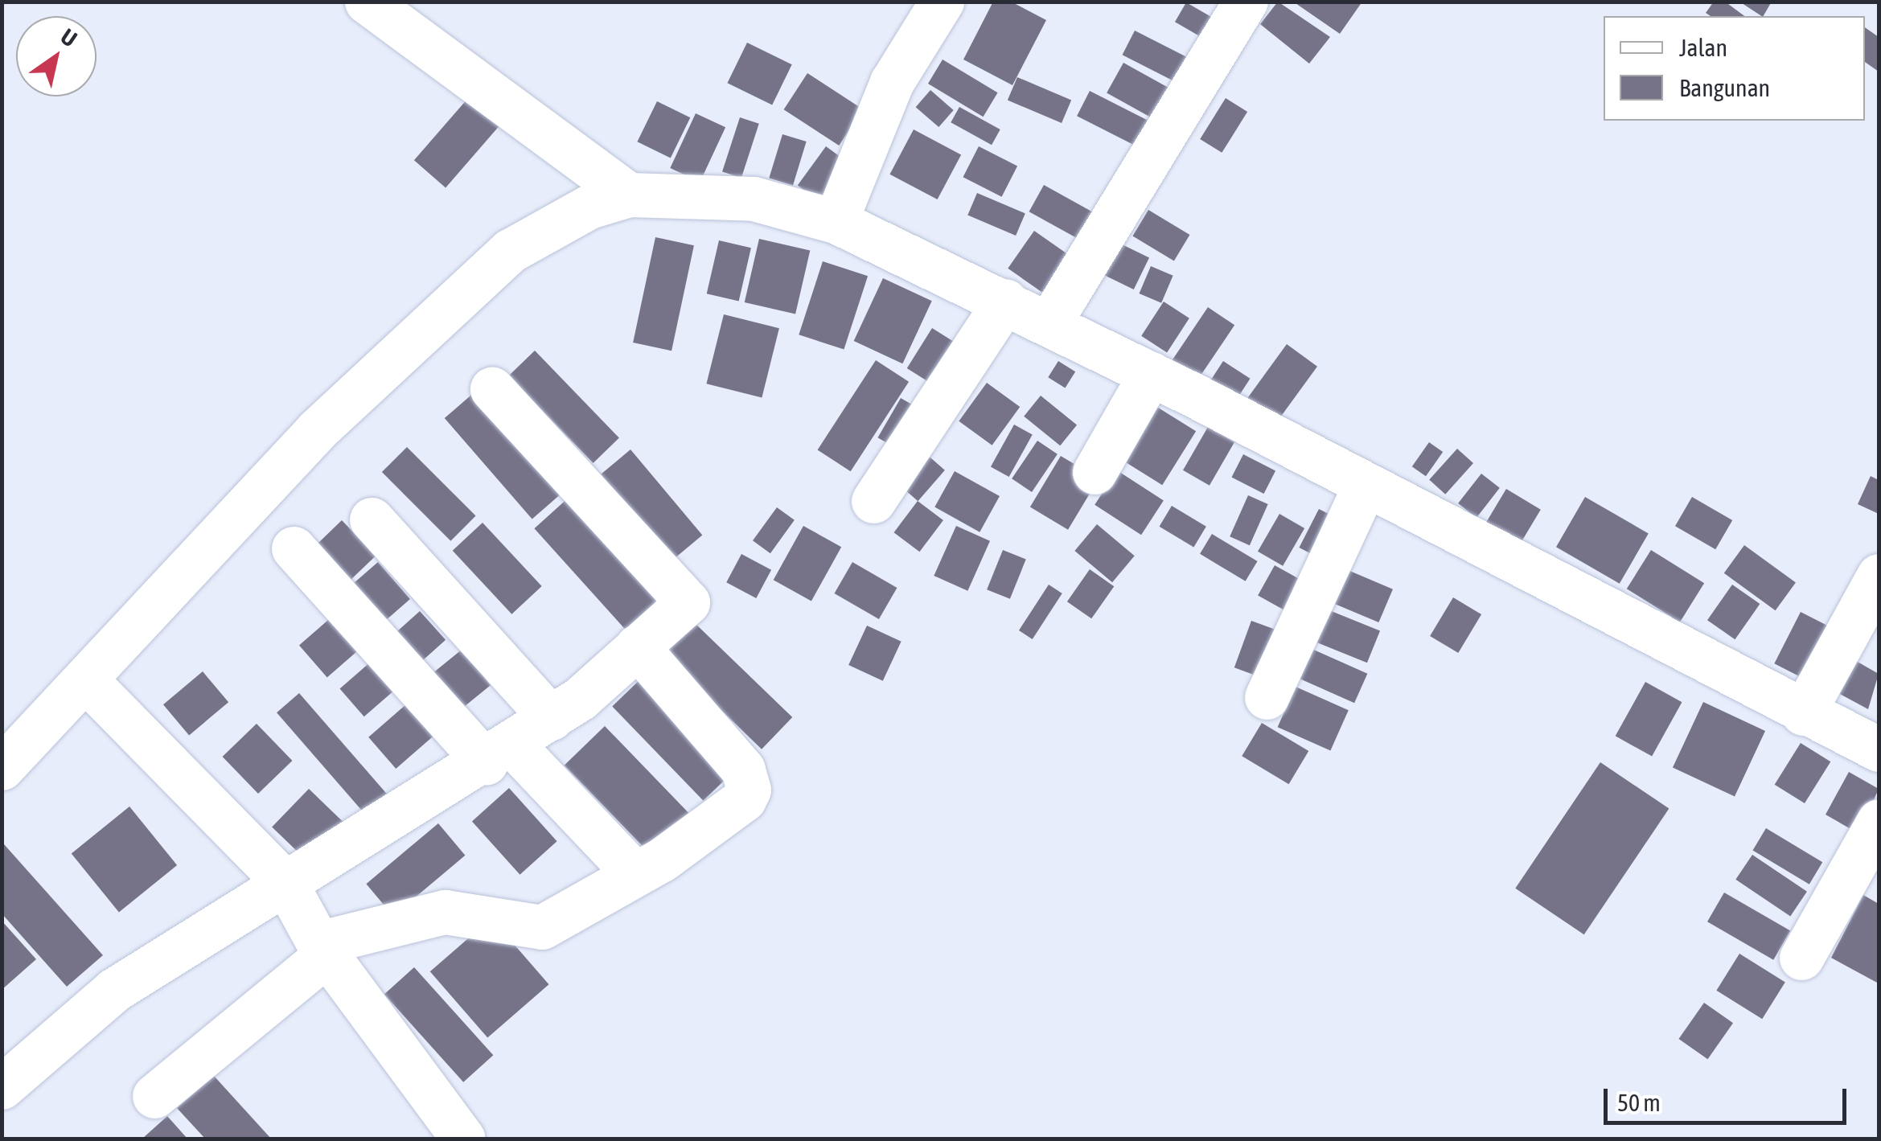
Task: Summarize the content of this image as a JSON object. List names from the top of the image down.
{
  "legend": ["Jalan", "Bangunan"],
  "scale_bar": "50 m",
  "north": "top right"
}
